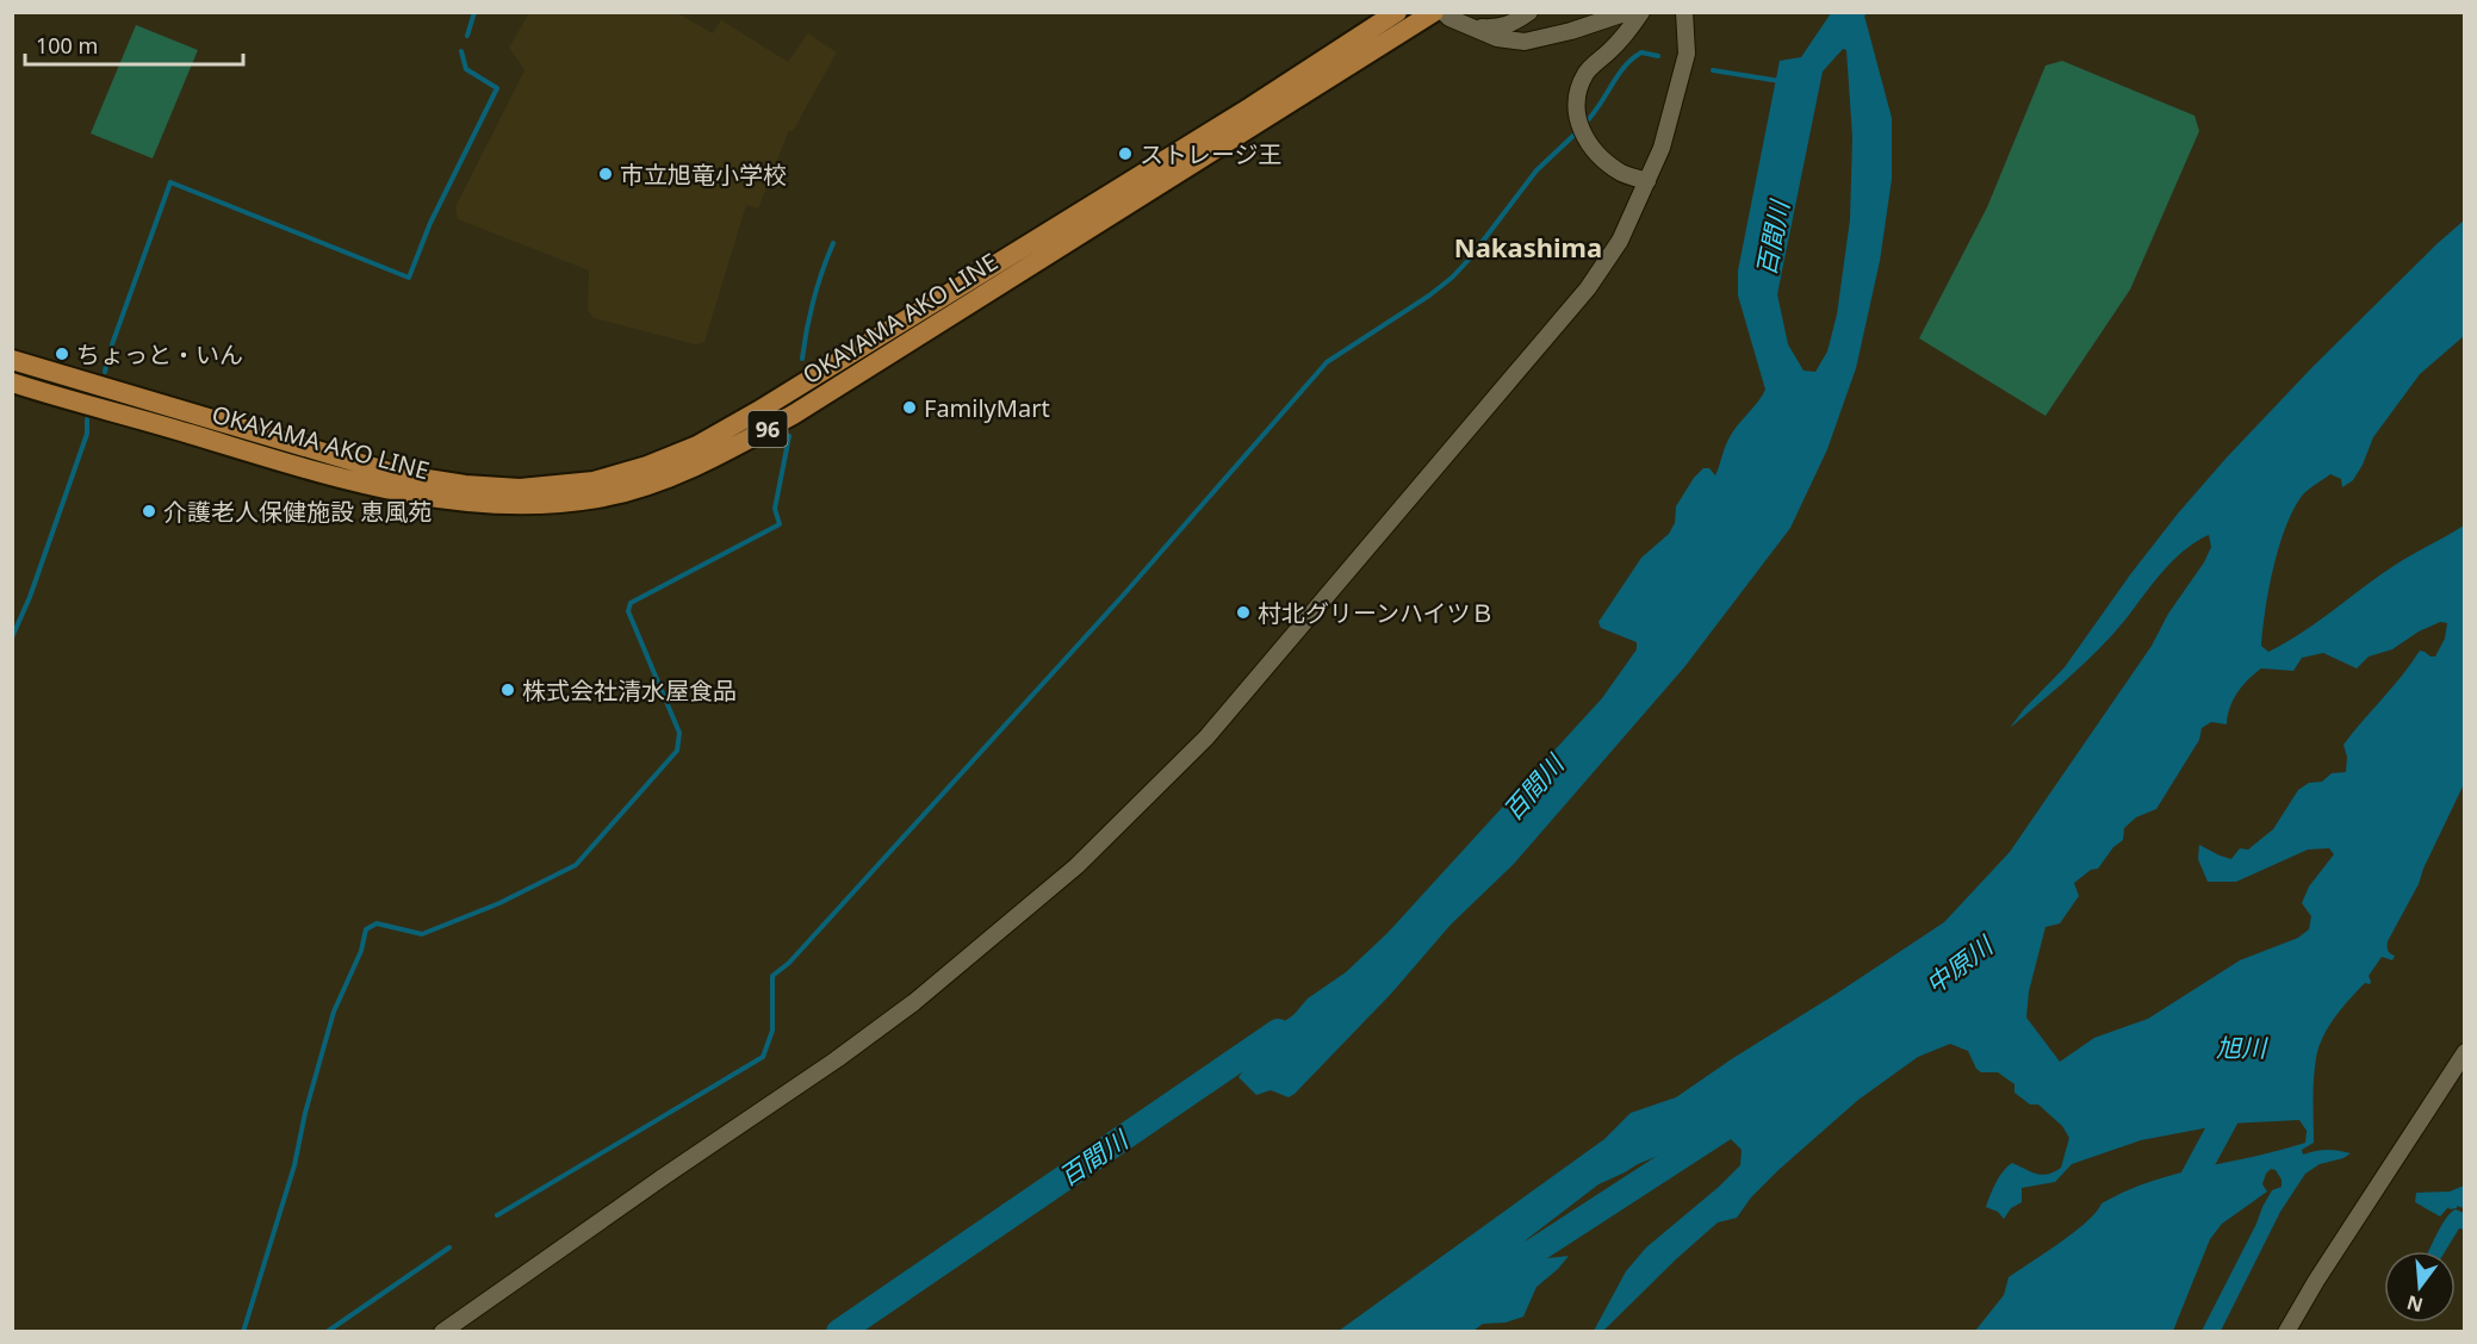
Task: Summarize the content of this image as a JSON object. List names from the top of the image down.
{
  "streets": {
    "main road": ["OKAYAMA AKO LINE", "96"]
  },
  "districts": ["Nakashima"],
  "water": ["百間川", "中原川", "旭川"],
  "places": [
    "ストレージ王",
    "市立旭竜小学校",
    "ちょっと・いん",
    "FamilyMart",
    "介護老人保健施設 恵風苑",
    "村北グリーンハイツＢ",
    "株式会社清水屋食品"
  ],
  "scale_bar": "100 m",
  "north": "bottom"
}
